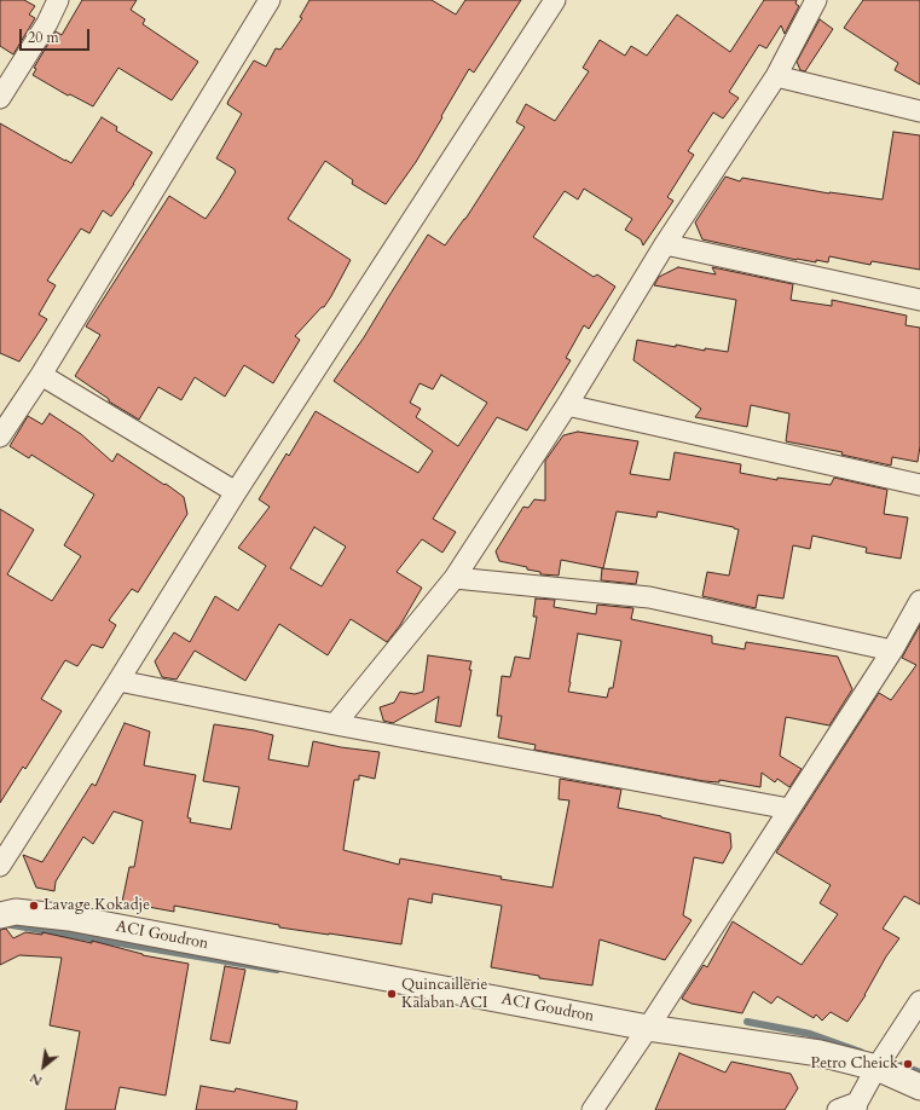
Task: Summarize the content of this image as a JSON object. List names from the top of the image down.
{
  "streets": {
    "street": ["ACI Goudron"]
  },
  "places": ["Lavage Kokadje", "Quincaillerie Kalaban ACI", "Petro Cheick"],
  "scale_bar": "20 m",
  "north": "bottom left"
}
